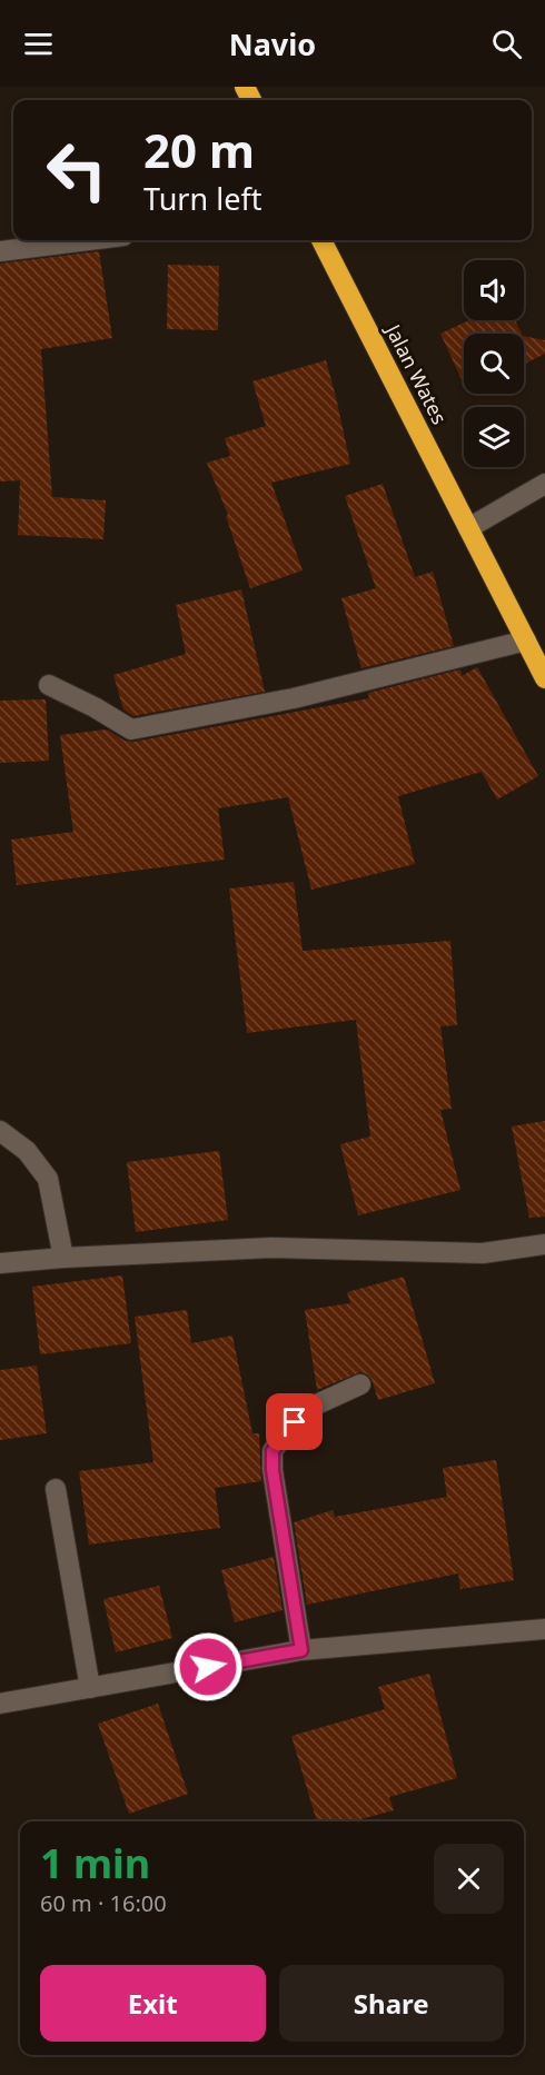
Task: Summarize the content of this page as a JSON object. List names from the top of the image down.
{
  "streets": {
    "highway": ["Jalan Wates"]
  },
  "page": {
    "header": "Navio",
    "turn": ["20 m", "Turn left"],
    "heading": ["1 min", "60 m · 16:00"],
    "buttons": ["Exit", "Share"]
  }
}
